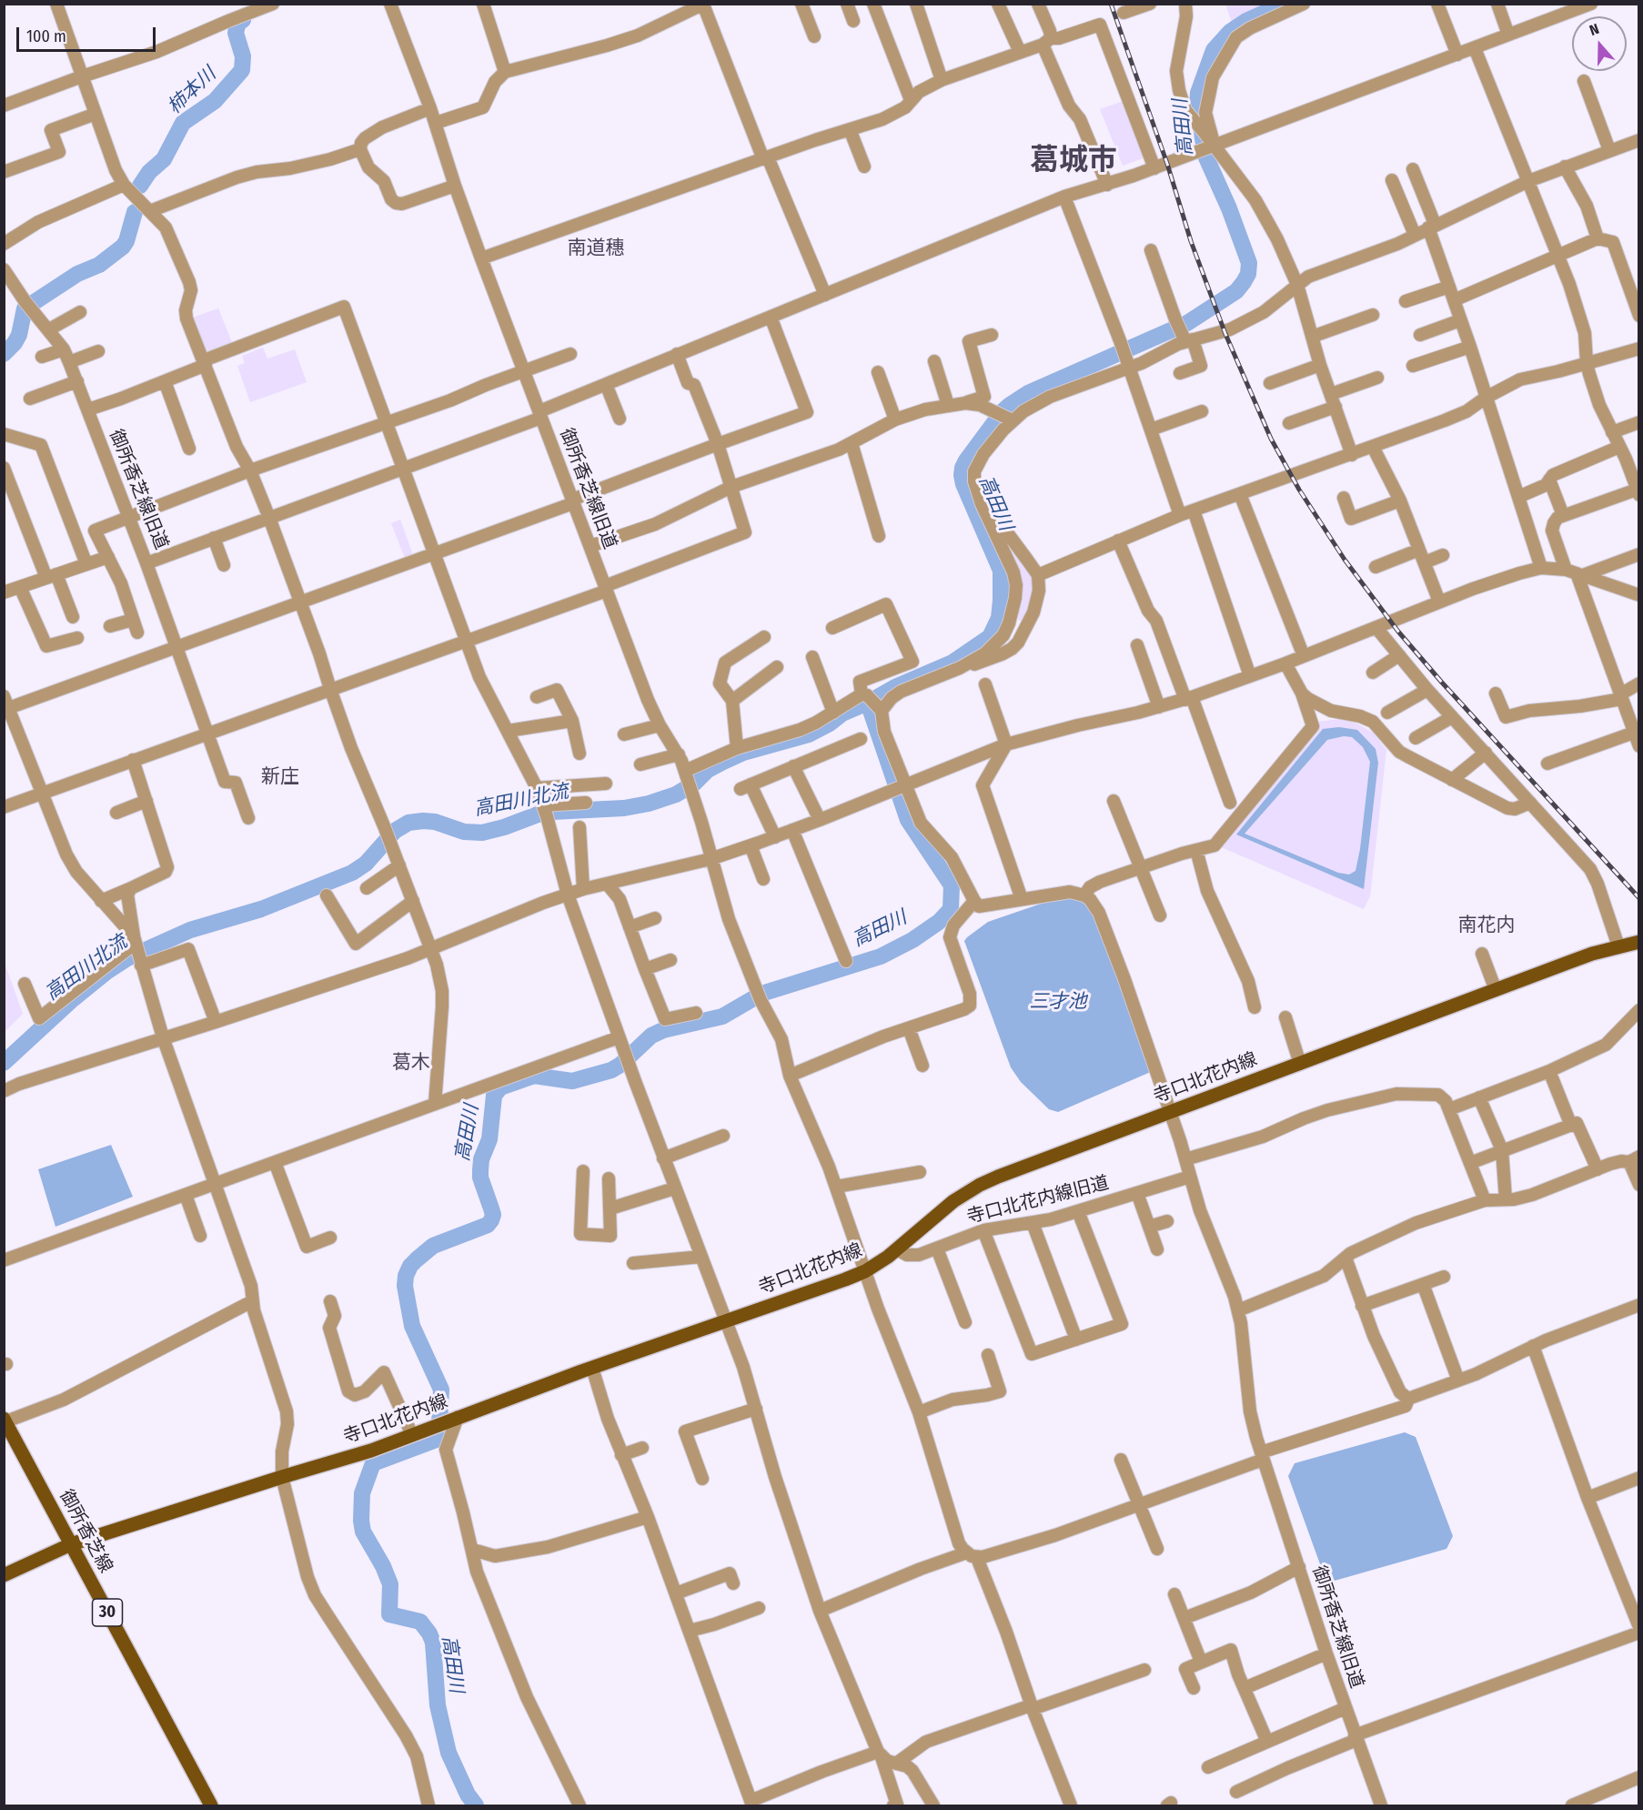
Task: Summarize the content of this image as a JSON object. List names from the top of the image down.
{
  "streets": {
    "main road": ["寺口北花内線", "御所香芝線", "30"],
    "street": ["御所香芝線旧道", "寺口北花内線旧道"]
  },
  "crossings": [
    ["御所香芝線旧道", "寺口北花内線"],
    ["寺口北花内線", "寺口北花内線旧道"],
    ["寺口北花内線", "御所香芝線"]
  ],
  "districts": [
    "葛城市",
    "南道穗",
    "新庄",
    "南花内",
    "葛木"
  ],
  "water": [
    "柿本川",
    "高田川",
    "高田川北流",
    "三才池"
  ],
  "scale_bar": "100 m",
  "north": "top"
}
